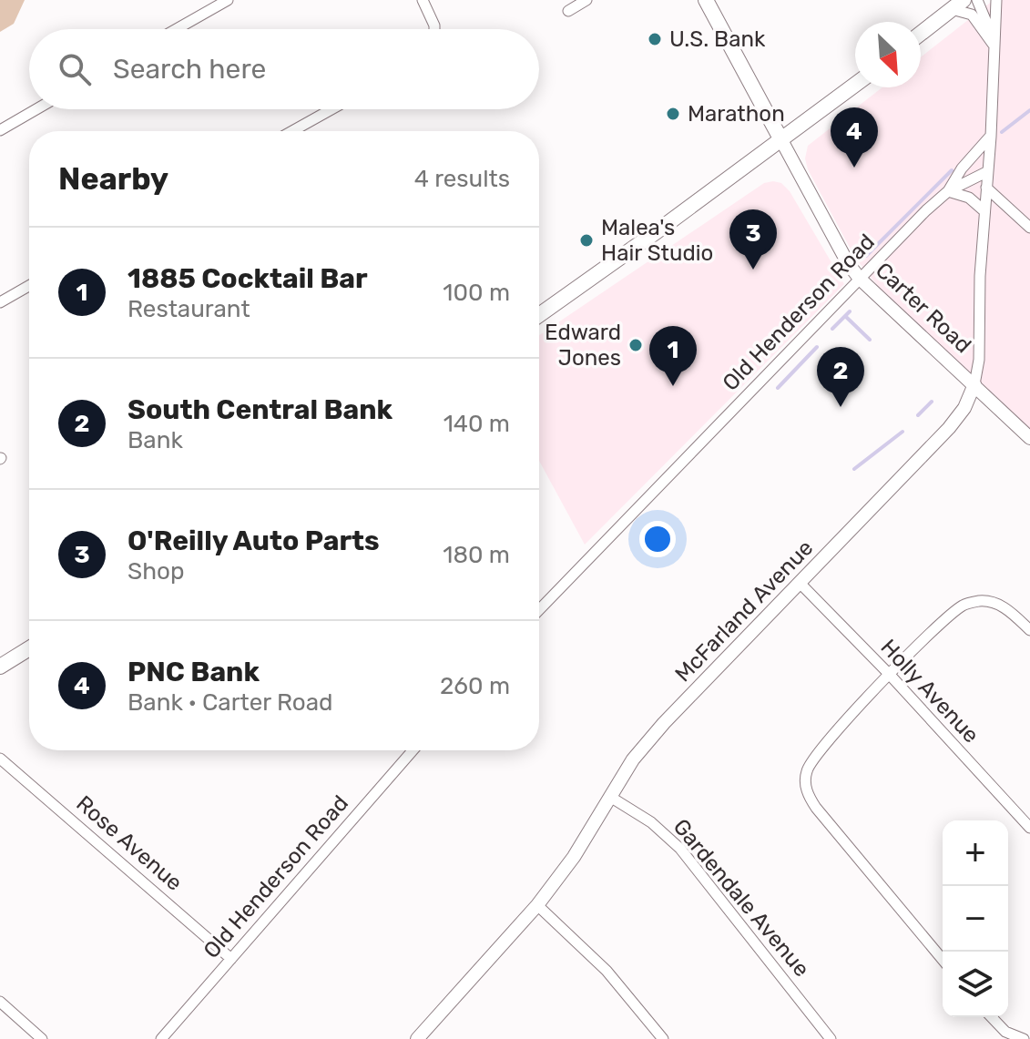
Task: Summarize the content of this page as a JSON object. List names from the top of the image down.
{
  "streets": {
    "main road": ["Carter Road"],
    "street": [
      "Old Henderson Road",
      "McFarland Avenue",
      "Holly Avenue",
      "Rose Avenue",
      "Gardendale Avenue"
    ]
  },
  "crossings": [
    ["Carter Road", "Old Henderson Road"],
    ["Carter Road", "McFarland Avenue"],
    ["Old Henderson Road", "McFarland Avenue"],
    ["Old Henderson Road", "Rose Avenue"],
    ["McFarland Avenue", "Holly Avenue"],
    ["McFarland Avenue", "Gardendale Avenue"]
  ],
  "places": [
    "U.S. Bank",
    "Marathon",
    "Malea's Hair Studio",
    "Edward Jones"
  ],
  "north": "bottom right",
  "page": {
    "search": "Search here",
    "pins": [
      "4",
      "3",
      "1",
      "2"
    ],
    "heading": ["Nearby", "4 results"],
    "list": [
      {
        "mark": "1",
        "name": "1885 Cocktail Bar",
        "note": "Restaurant",
        "value": "100 m"
      },
      {
        "mark": "2",
        "name": "South Central Bank",
        "note": "Bank",
        "value": "140 m"
      },
      {
        "mark": "3",
        "name": "O'Reilly Auto Parts",
        "note": "Shop",
        "value": "180 m"
      },
      {
        "mark": "4",
        "name": "PNC Bank",
        "note": "Bank · Carter Road",
        "value": "260 m"
      }
    ],
    "map_buttons": ["+", "−"]
  }
}
